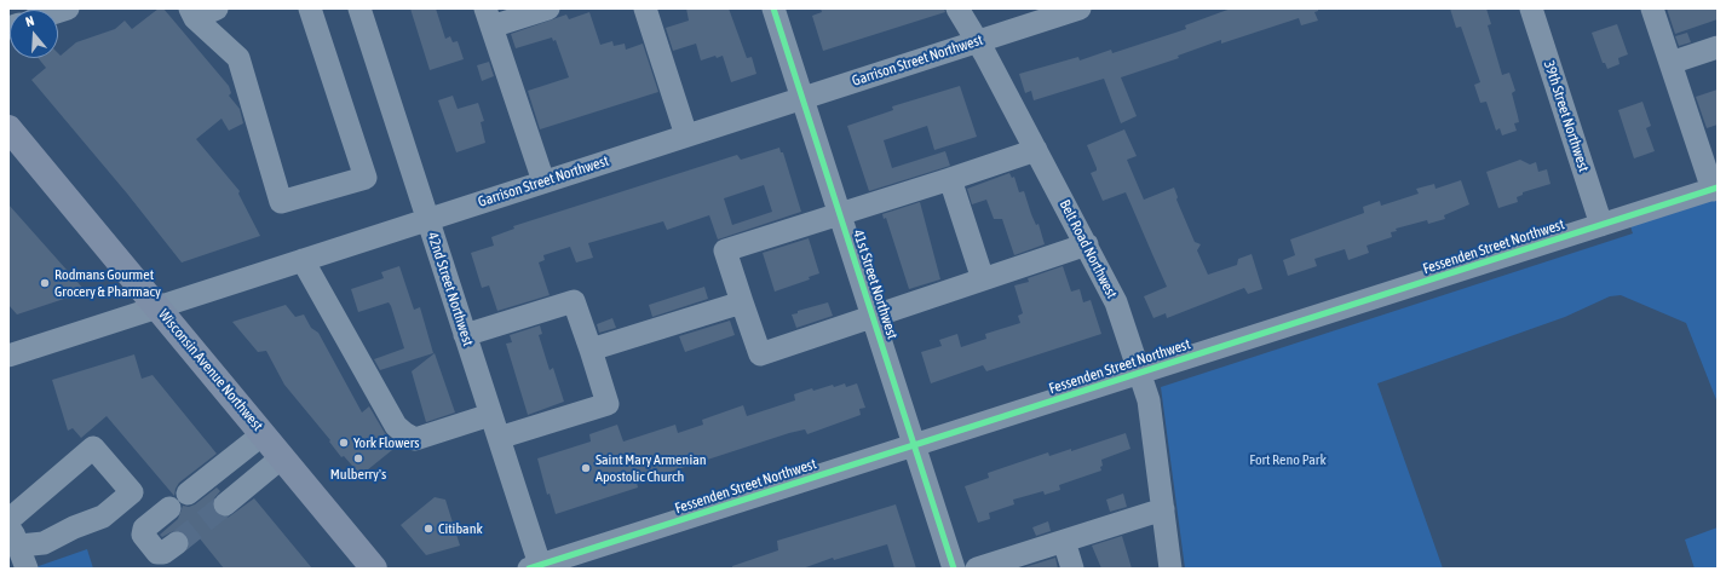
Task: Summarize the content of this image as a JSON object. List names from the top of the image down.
{
  "streets": {
    "main road": ["Wisconsin Avenue Northwest"],
    "street": [
      "Garrison Street Northwest",
      "39th Street Northwest",
      "Fessenden Street Northwest",
      "Belt Road Northwest",
      "41st Street Northwest",
      "42nd Street Northwest"
    ]
  },
  "crossings": [
    ["Garrison Street Northwest", "Belt Road Northwest"],
    ["Garrison Street Northwest", "41st Street Northwest"],
    ["Garrison Street Northwest", "42nd Street Northwest"],
    ["Garrison Street Northwest", "Wisconsin Avenue Northwest"],
    ["39th Street Northwest", "Fessenden Street Northwest"],
    ["Fessenden Street Northwest", "Belt Road Northwest"],
    ["Fessenden Street Northwest", "41st Street Northwest"],
    ["Fessenden Street Northwest", "42nd Street Northwest"]
  ],
  "parks": ["Fort Reno Park"],
  "places": [
    "Rodmans Gourmet Grocery & Pharmacy",
    "York Flowers",
    "Mulberry's",
    "Saint Mary Armenian Apostolic Church",
    "Citibank"
  ],
  "north": "top"
}
